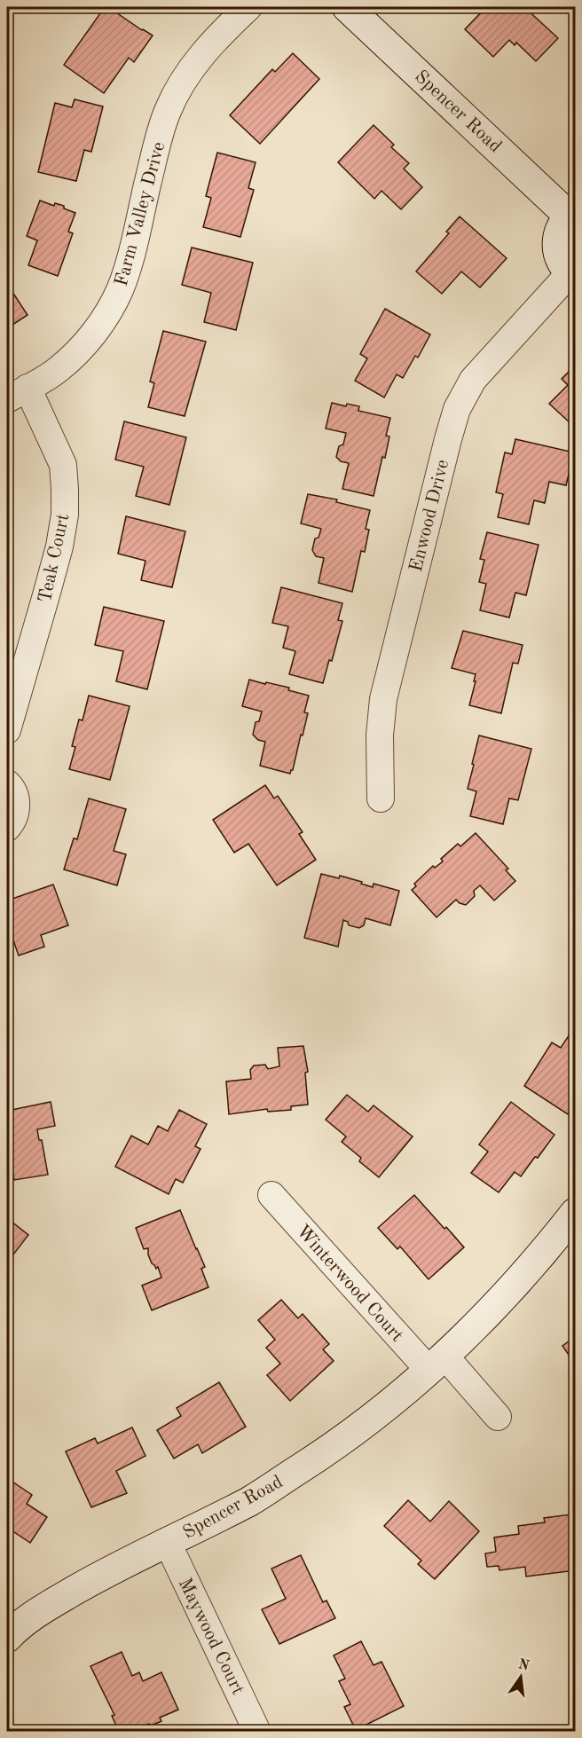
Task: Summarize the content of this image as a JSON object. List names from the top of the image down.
{
  "streets": {
    "main road": ["Spencer Road"],
    "street": [
      "Farm Valley Drive",
      "Enwood Drive",
      "Teak Court",
      "Winterwood Court",
      "Maywood Court"
    ]
  },
  "crossings": [
    ["Spencer Road", "Winterwood Court"],
    ["Spencer Road", "Maywood Court"],
    ["Farm Valley Drive", "Teak Court"]
  ],
  "north": "top"
}
